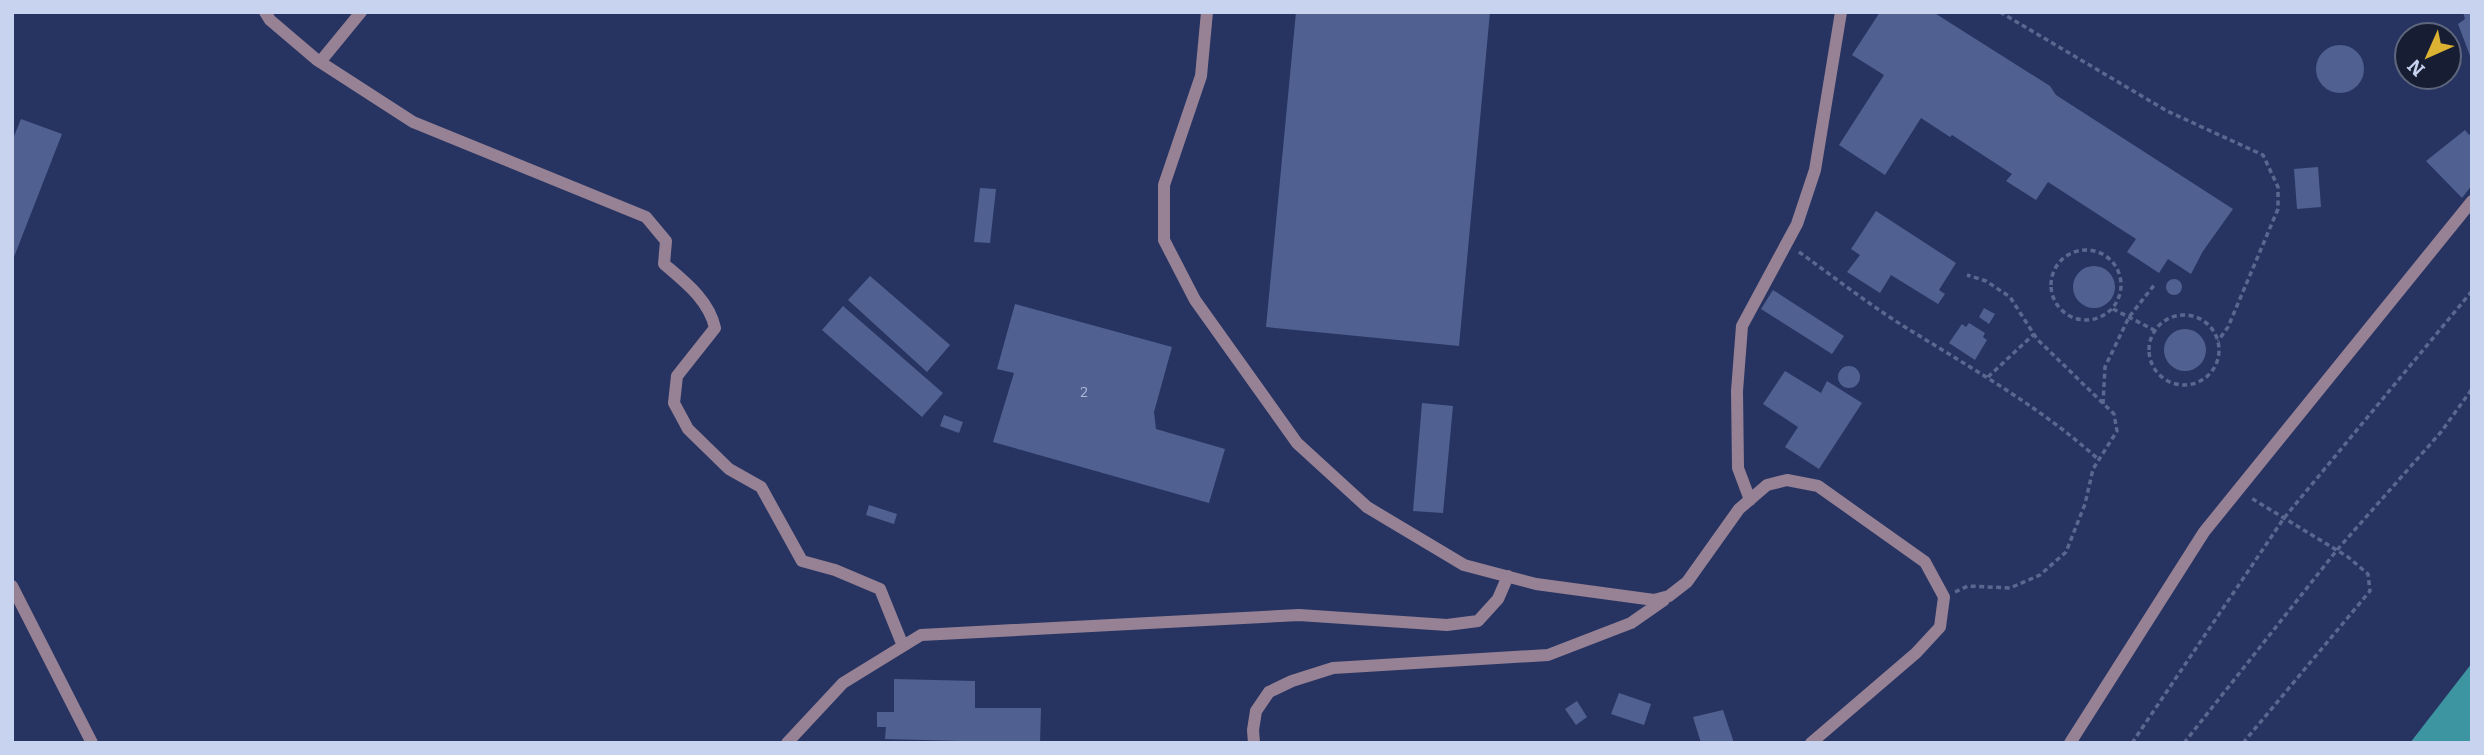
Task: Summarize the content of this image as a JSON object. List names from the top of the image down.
{
  "house_numbers": ["2"],
  "north": "bottom left"
}
